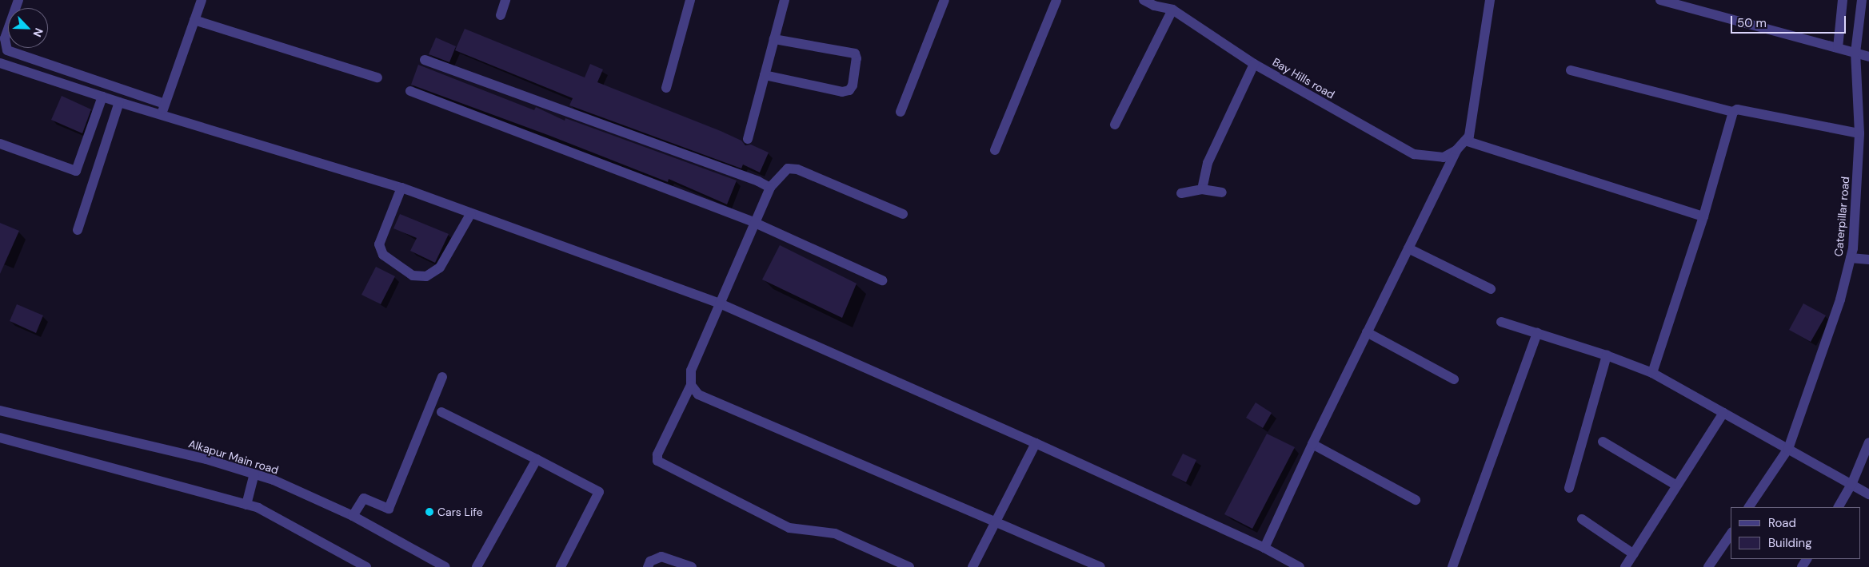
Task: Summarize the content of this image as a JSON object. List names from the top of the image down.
{
  "streets": {
    "street": ["Bay Hills road", "Caterpillar road", "Alkapur Main road"]
  },
  "places": ["Cars Life"],
  "legend": ["Road", "Building"],
  "scale_bar": "50 m",
  "north": "bottom right"
}
